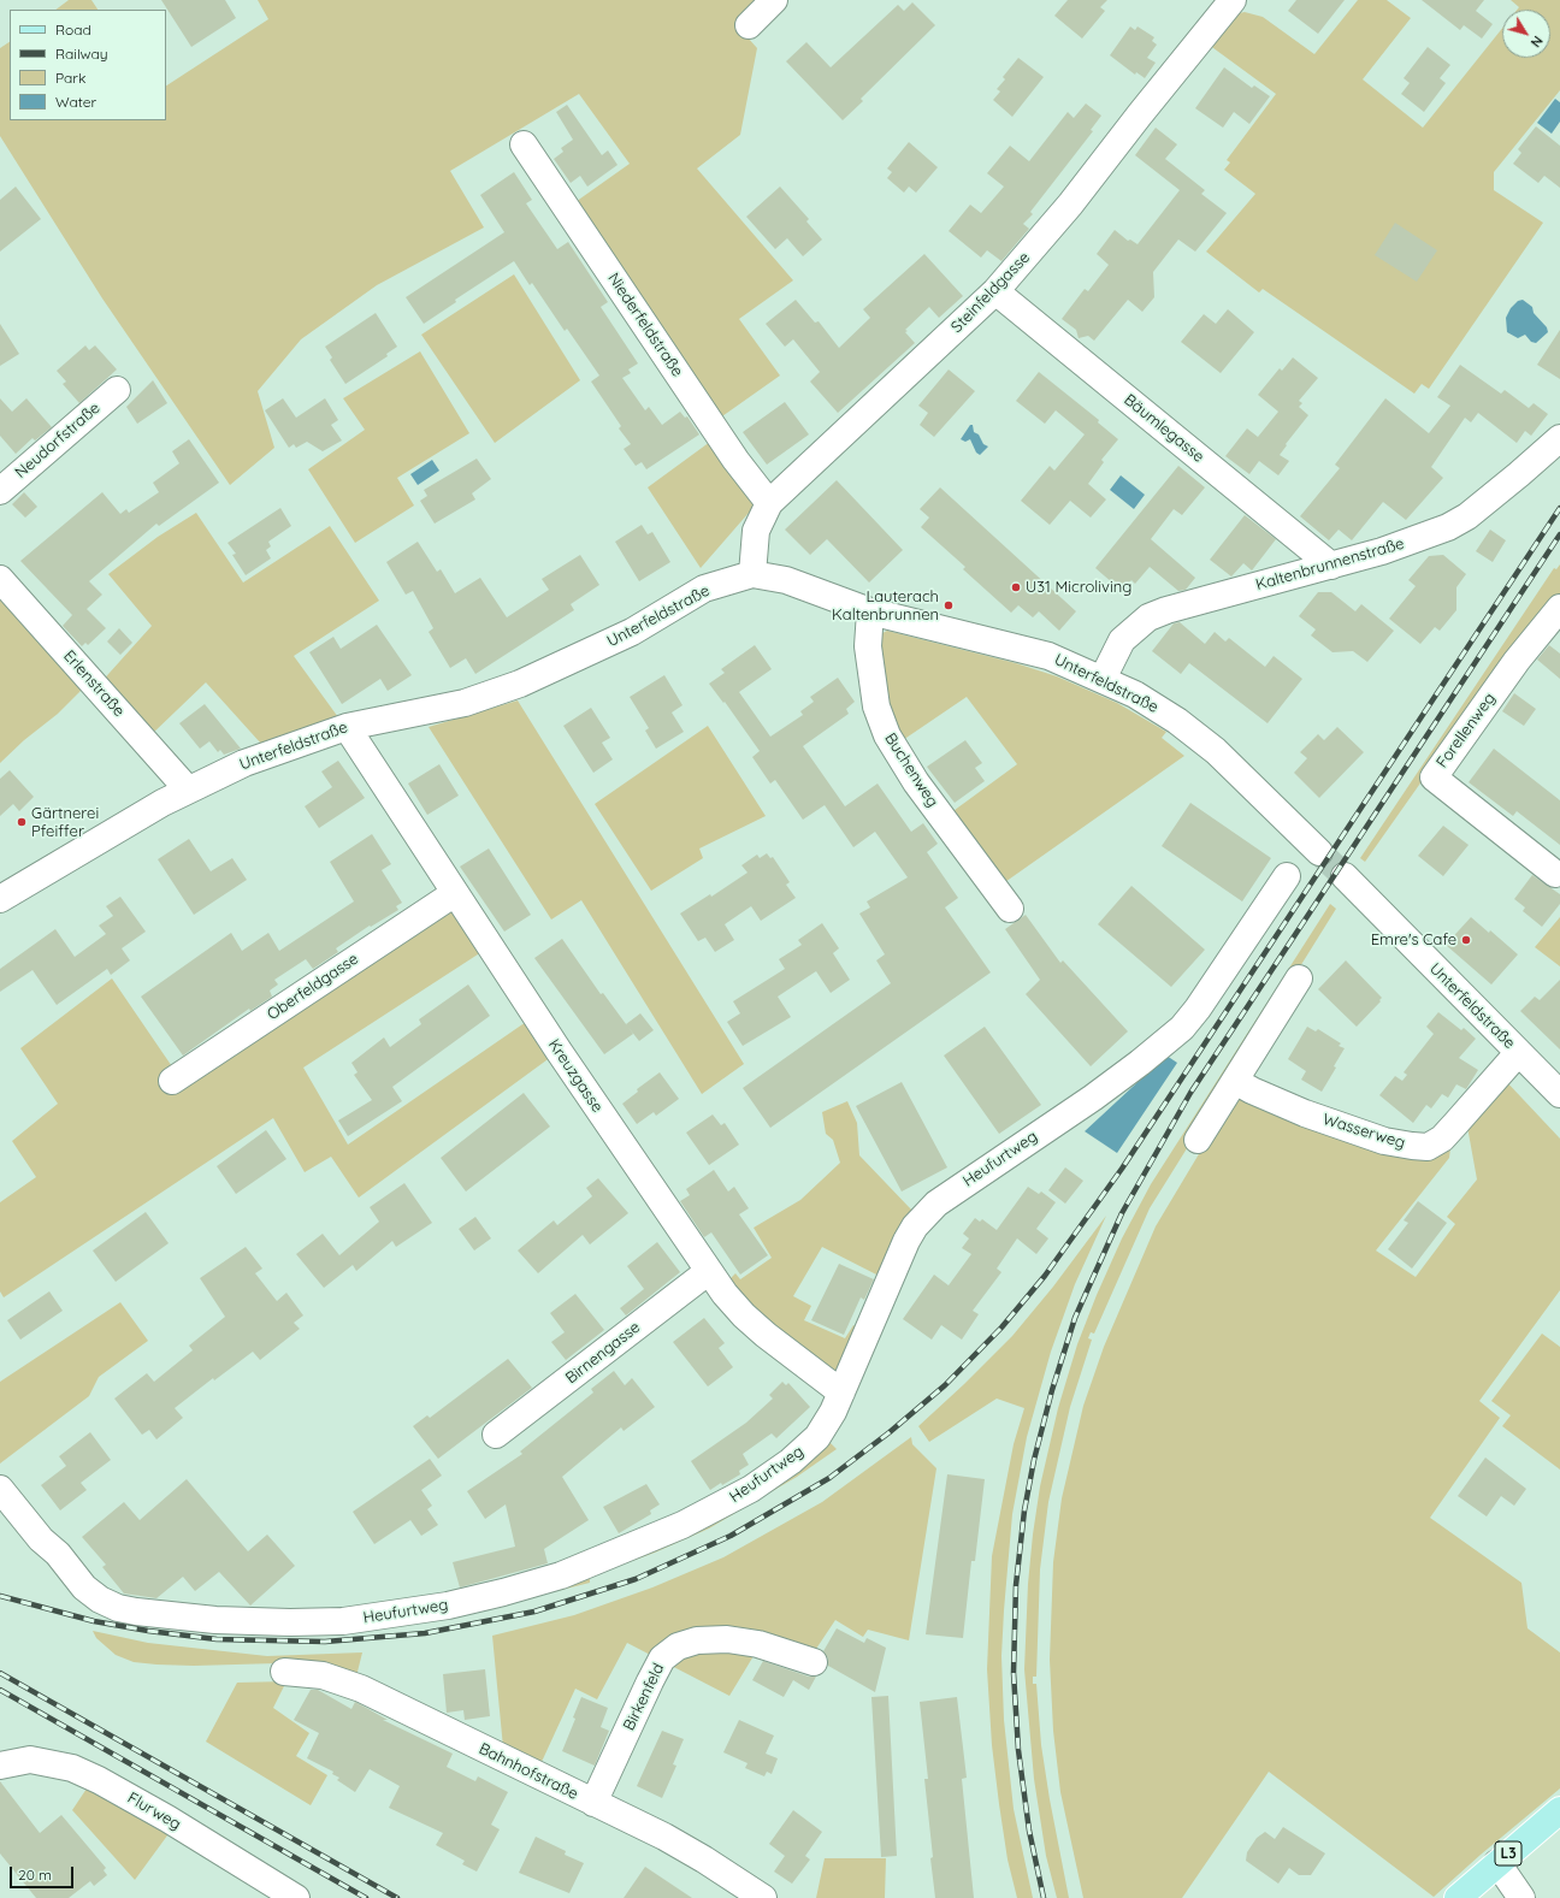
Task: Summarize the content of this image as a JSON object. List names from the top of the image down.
{
  "streets": {
    "main road": ["L3"],
    "street": [
      "Steinfeldgasse",
      "Niederfeldstraße",
      "Bäumlegasse",
      "Neudorfstraße",
      "Kaltenbrunnenstraße",
      "Unterfeldstraße",
      "Erlenstraße",
      "Forellenweg",
      "Buchenweg",
      "Oberfeldgasse",
      "Kreuzgasse",
      "Wasserweg",
      "Heufurtweg",
      "Birnengasse",
      "Birkenfeld",
      "Bahnhofstraße",
      "Flurweg"
    ]
  },
  "crossings": [
    ["Steinfeldgasse", "Niederfeldstraße"],
    ["Steinfeldgasse", "Bäumlegasse"],
    ["Steinfeldgasse", "Unterfeldstraße"],
    ["Bäumlegasse", "Kaltenbrunnenstraße"],
    ["Kaltenbrunnenstraße", "Unterfeldstraße"],
    ["Unterfeldstraße", "Erlenstraße"],
    ["Unterfeldstraße", "Buchenweg"],
    ["Unterfeldstraße", "Kreuzgasse"],
    ["Unterfeldstraße", "Wasserweg"],
    ["Oberfeldgasse", "Kreuzgasse"],
    ["Kreuzgasse", "Heufurtweg"],
    ["Kreuzgasse", "Birnengasse"],
    ["Birkenfeld", "Bahnhofstraße"]
  ],
  "places": [
    "U31 Microliving",
    "Lauterach Kaltenbrunnen",
    "Gärtnerei Pfeiffer",
    "Emre's Cafe"
  ],
  "legend": [
    "Road",
    "Railway",
    "Park",
    "Water"
  ],
  "scale_bar": "20 m",
  "north": "bottom right"
}
